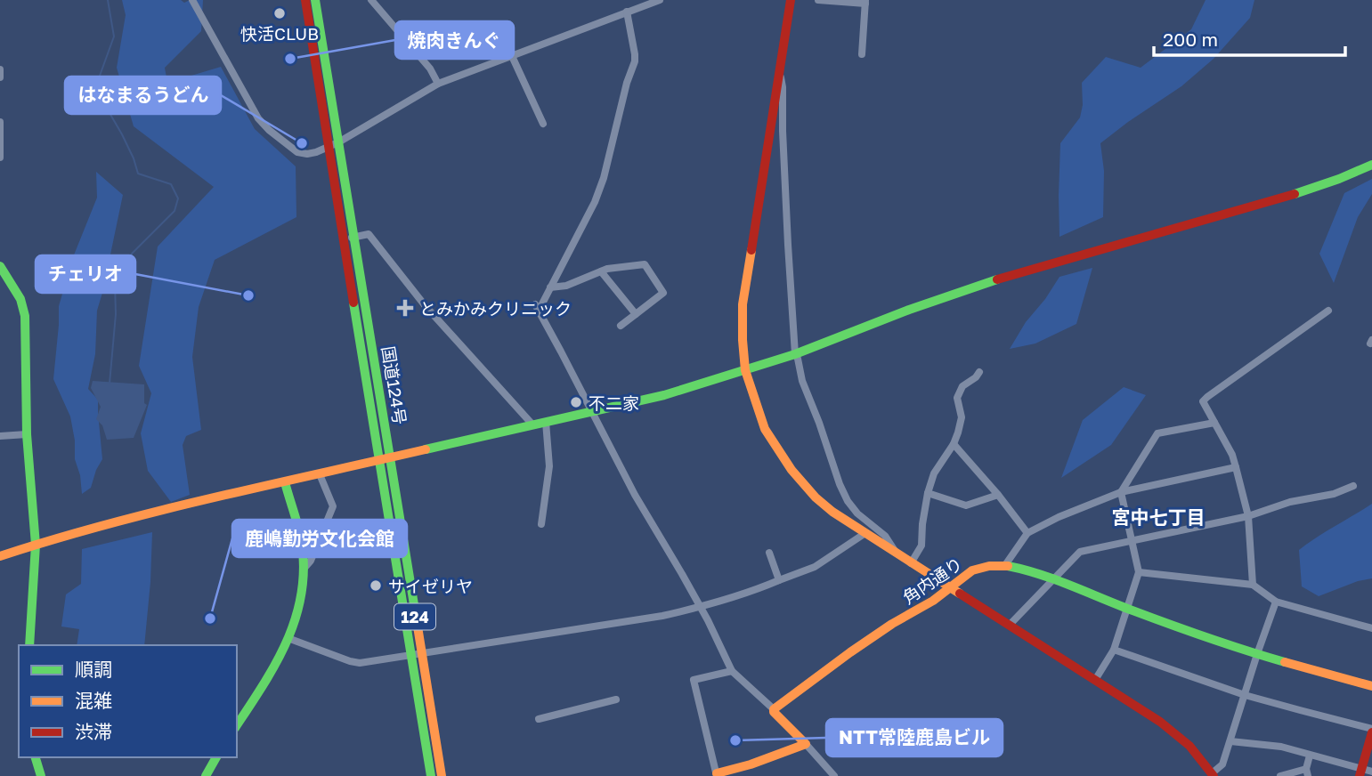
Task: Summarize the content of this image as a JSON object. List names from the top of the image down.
{
  "streets": {
    "main road": ["国道124号", "角内通り", "124"]
  },
  "districts": ["宮中七丁目"],
  "places": {
    "other": [
      "快活CLUB",
      "焼肉きんぐ",
      "はなまるうどん",
      "チェリオ",
      "不二家",
      "サイゼリヤ",
      "鹿嶋勤労文化会館",
      "NTT常陸鹿島ビル"
    ],
    "health": ["とみかみクリニック"]
  },
  "legend": ["順調", "混雑", "渋滞"],
  "scale_bar": "200 m"
}
